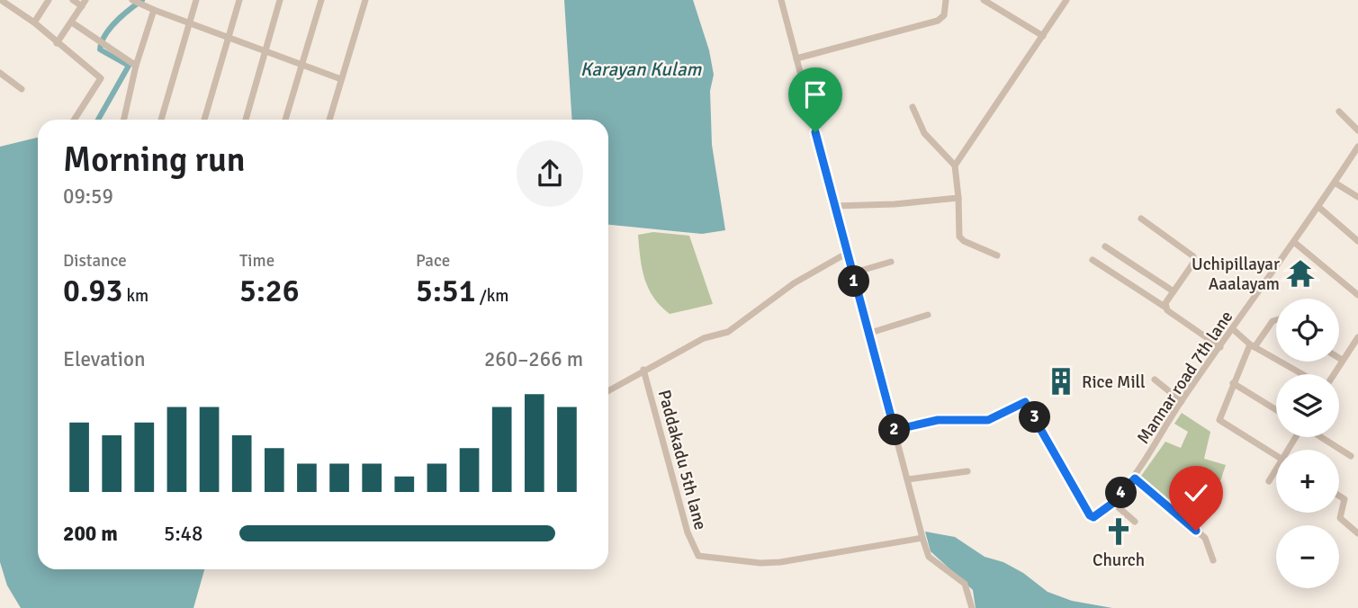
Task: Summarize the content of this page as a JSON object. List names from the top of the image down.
{
  "streets": {
    "street": ["Mannar road 7th lane", "Paddakadu 5th lane"]
  },
  "water": ["Karayan Kulam"],
  "places": {
    "temple": ["Uchipillayar Aaalayam"],
    "building": ["Rice Mill"],
    "church": ["Church"]
  },
  "page": {
    "heading": ["Morning run", "09:59"],
    "stats": [
      ["Distance", "0.93 km"],
      ["Time", "5:26"],
      ["Pace", "5:51 /km"]
    ],
    "pins": [
      "1",
      "3",
      "2",
      "4"
    ],
    "map_buttons": ["+", "−"],
    "chart": ["Elevation", "260–266 m"],
    "list": [
      {
        "name": "200 m",
        "note": "5:48"
      }
    ]
  }
}
